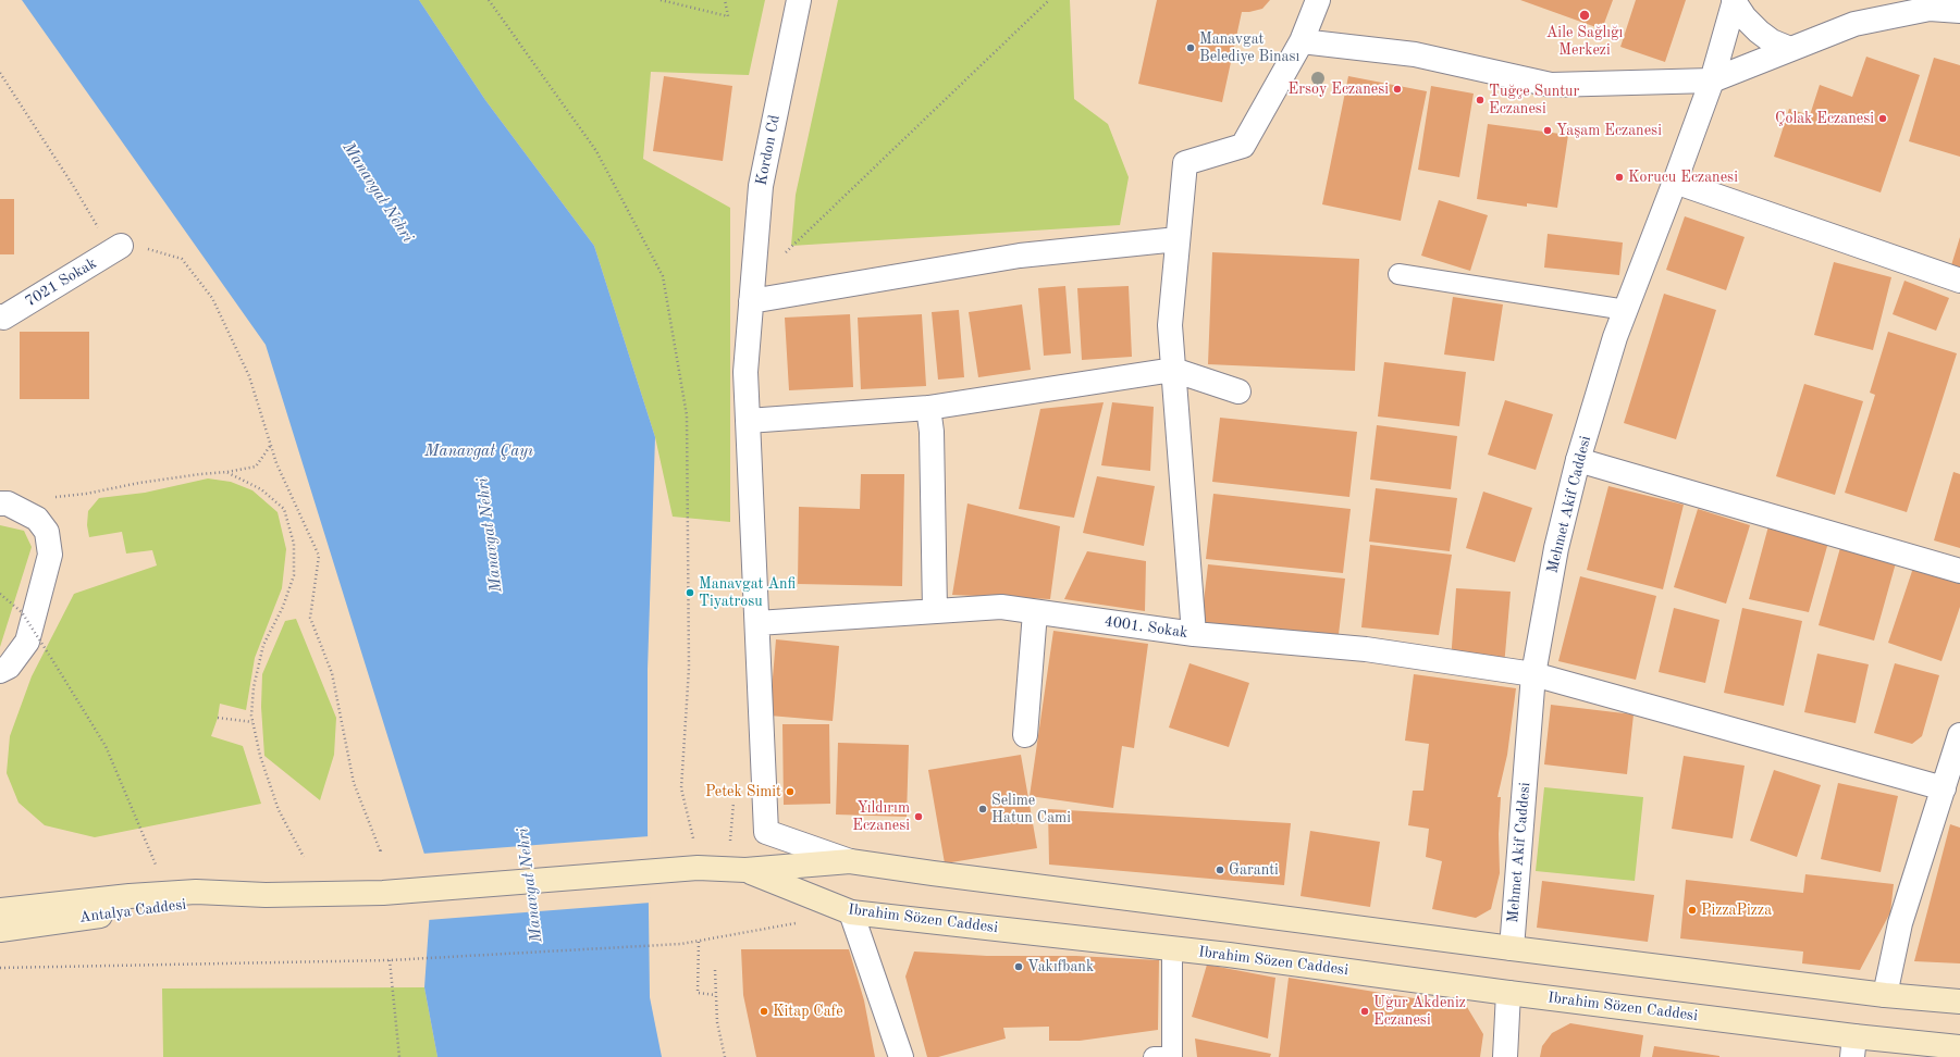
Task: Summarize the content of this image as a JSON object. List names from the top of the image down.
{
  "streets": {
    "main road": ["Antalya Caddesi", "Ibrahim Sözen Caddesi"],
    "street": [
      "Kordon Cd",
      "7021 Sokak",
      "Mehmet Akif Caddesi",
      "4001. Sokak"
    ]
  },
  "crossings": [
    ["Kordon Cd", "4001. Sokak"],
    ["Mehmet Akif Caddesi", "4001. Sokak"],
    ["Antalya Caddesi", "Ibrahim Sözen Caddesi"]
  ],
  "water": ["Manavgat Nehri", "Manavgat Çayı"],
  "places": [
    "Aile Sağlığı Merkezi",
    "Manavgat Belediye Binası",
    "Ersoy Eczanesi",
    "Tuğçe Suntur Eczanesi",
    "Çolak Eczanesi",
    "Yaşam Eczanesi",
    "Korucu Eczanesi",
    "Manavgat Anfi Tiyatrosu",
    "Petek Simit",
    "Selime Hatun Cami",
    "Yıldırım Eczanesi",
    "Garanti",
    "PizzaPizza",
    "Vakıfbank",
    "Kitap Cafe",
    "Uğur Akdeniz Eczanesi"
  ]
}
